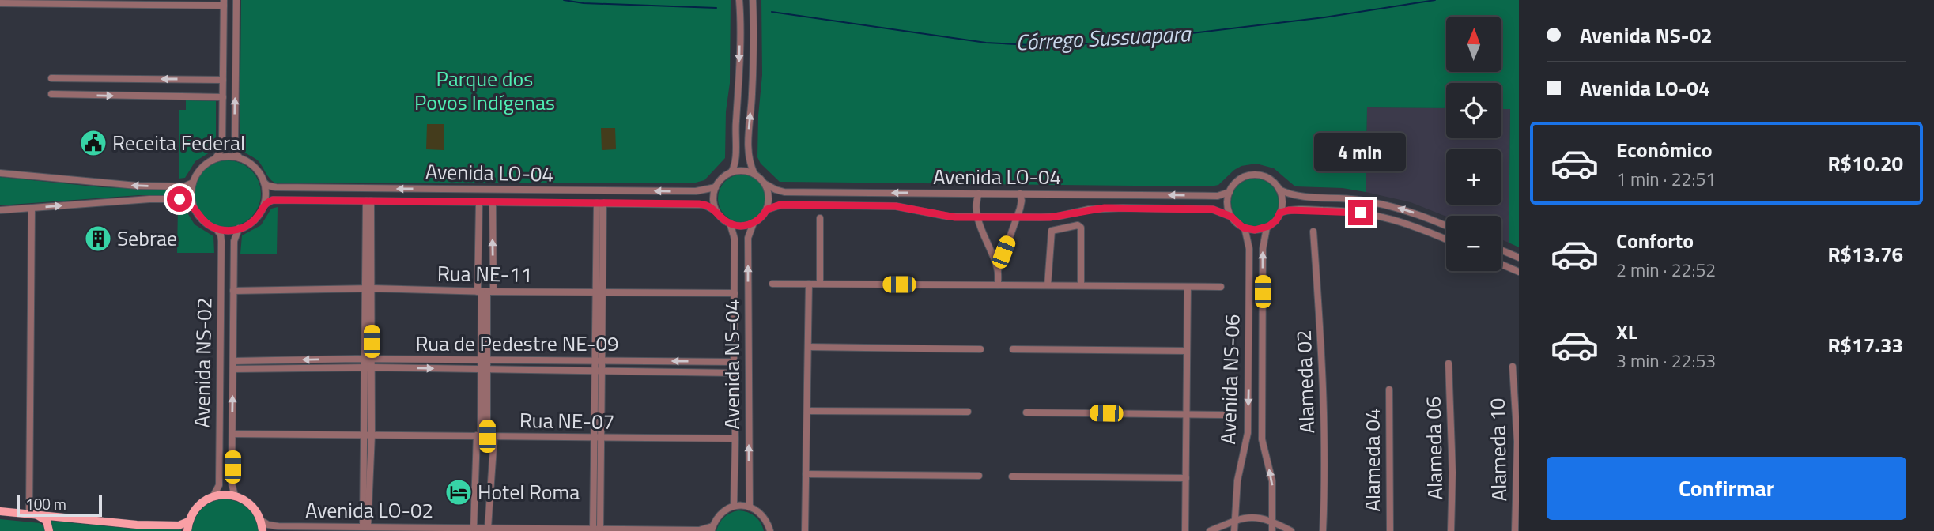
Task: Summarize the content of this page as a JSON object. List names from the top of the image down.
{
  "streets": {
    "street": [
      "Avenida LO-04",
      "Rua NE-11",
      "Rua de Pedestre NE-09",
      "Avenida NS-02",
      "Avenida NS-04",
      "Avenida NS-06",
      "Alameda 02",
      "Rua NE-07",
      "Alameda 06",
      "Alameda 10",
      "Alameda 04",
      "Avenida LO-02"
    ]
  },
  "crossings": [
    ["Avenida LO-04", "Avenida NS-02"],
    ["Avenida LO-04", "Avenida NS-04"],
    ["Avenida LO-04", "Avenida NS-06"],
    ["Rua NE-11", "Avenida NS-02"],
    ["Rua NE-11", "Avenida NS-04"],
    ["Rua de Pedestre NE-09", "Avenida NS-02"],
    ["Rua de Pedestre NE-09", "Avenida NS-04"],
    ["Avenida NS-02", "Rua NE-07"],
    ["Avenida NS-04", "Rua NE-07"]
  ],
  "water": ["Córrego Sussuapara"],
  "parks": ["Parque dos Povos Indígenas"],
  "places": {
    "public building": ["Receita Federal"],
    "building": ["Sebrae"],
    "hotel": ["Hotel Roma"]
  },
  "scale_bar": "100 m",
  "north": "top",
  "page": {
    "banner": ["Avenida NS-02", "Avenida LO-04"],
    "map_buttons": ["+", "−"],
    "list": [
      {
        "name": "Econômico",
        "note": "1 min · 22:51",
        "value": "R$10.20"
      },
      {
        "name": "Conforto",
        "note": "2 min · 22:52",
        "value": "R$13.76"
      },
      {
        "name": "XL",
        "note": "3 min · 22:53",
        "value": "R$17.33"
      }
    ],
    "bubble": "4 min",
    "buttons": "Confirmar",
    "scale": "100 m"
  }
}
